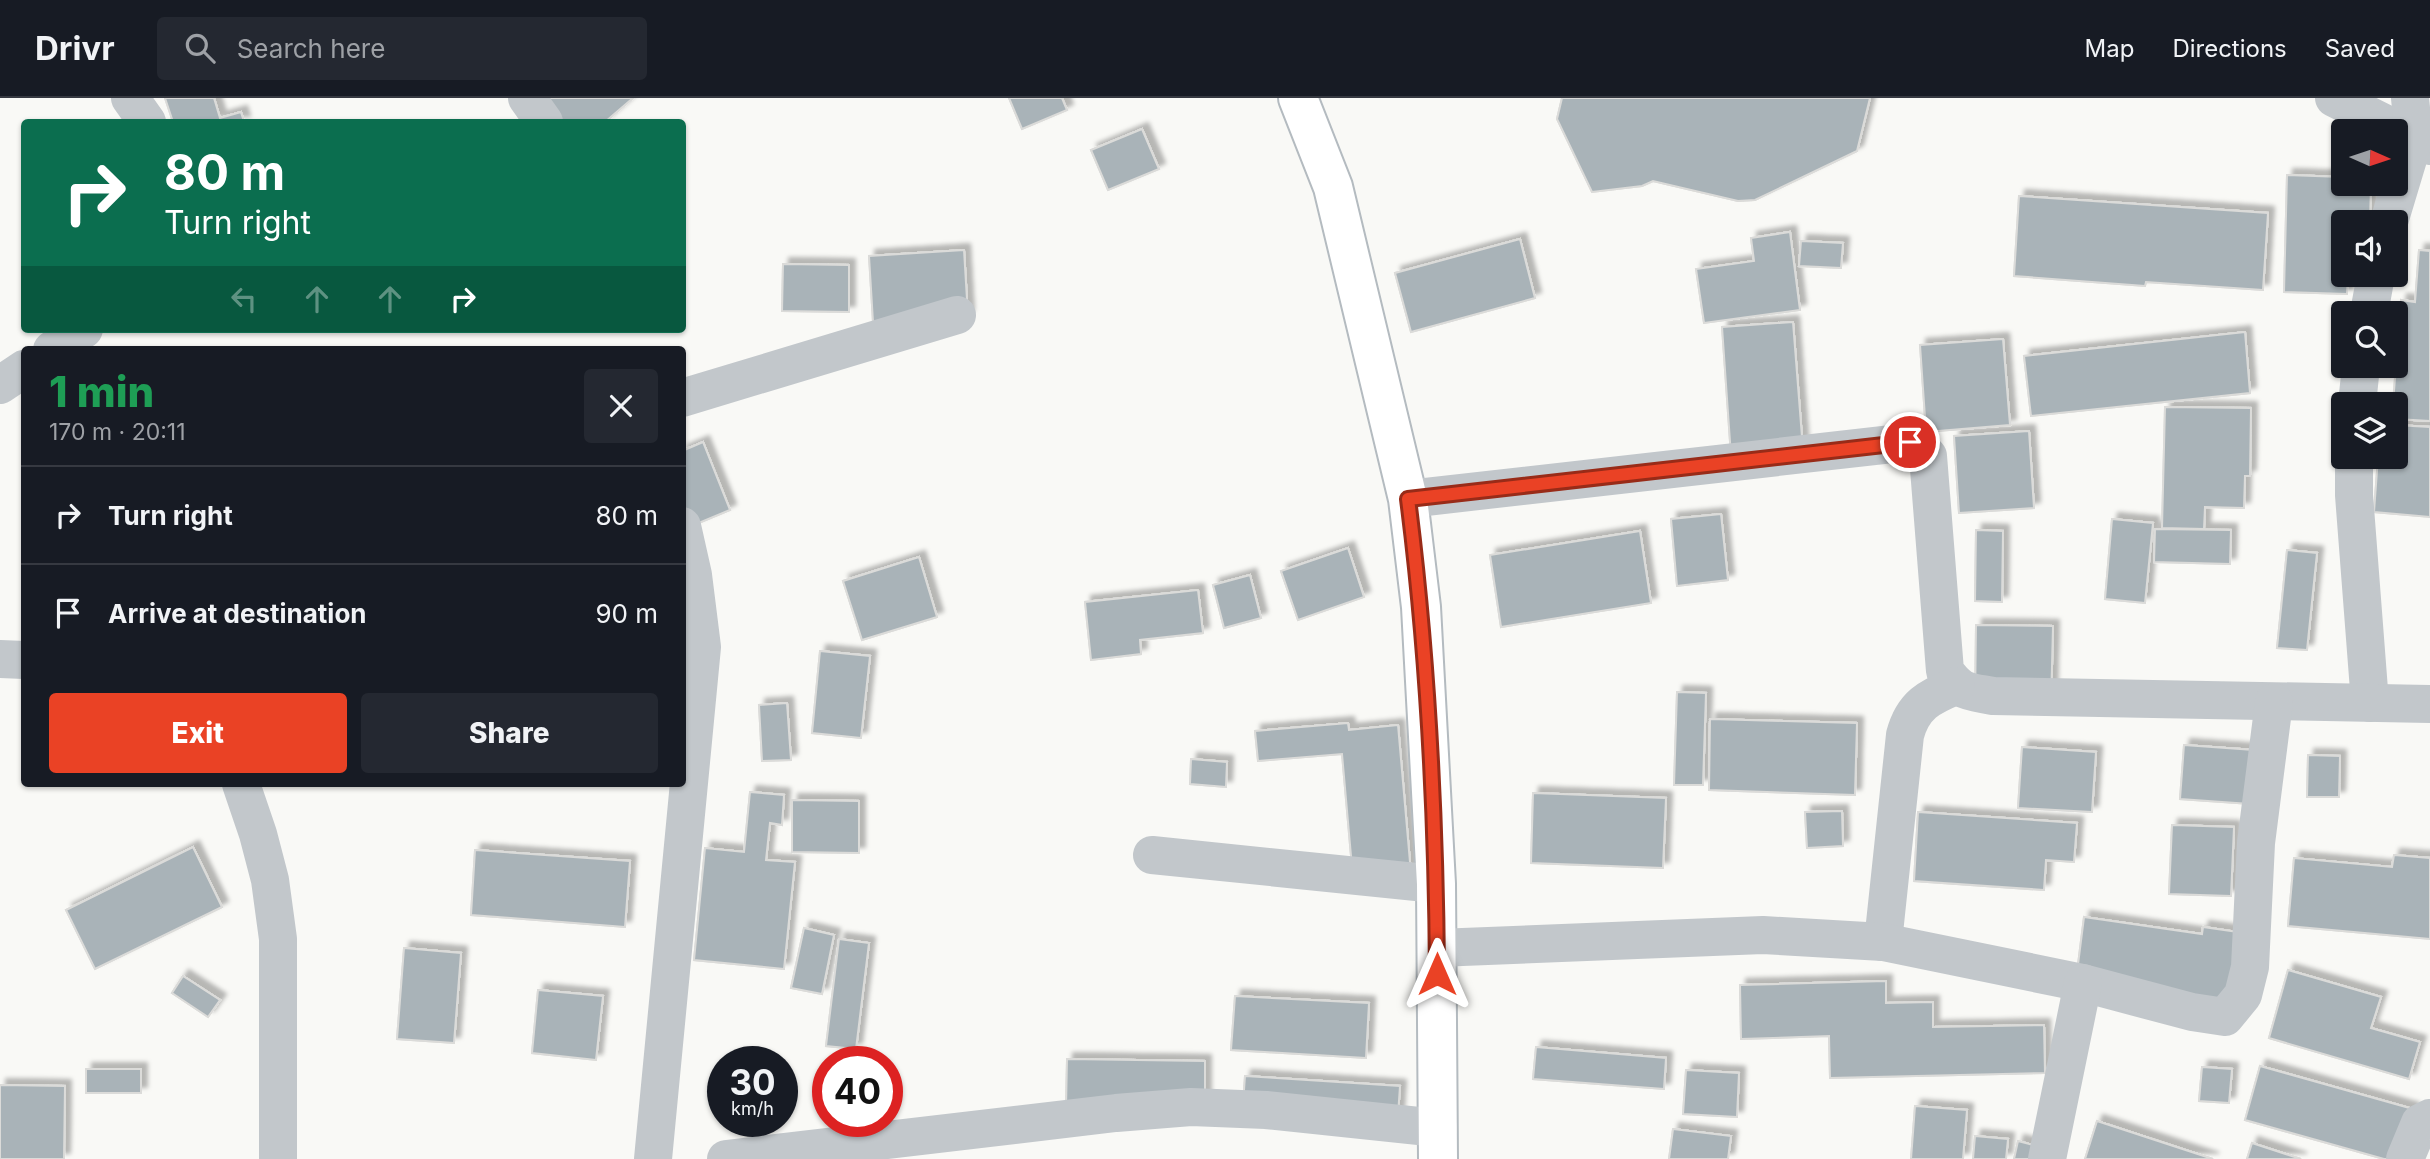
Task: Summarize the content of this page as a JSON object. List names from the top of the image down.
{
  "north": "right",
  "page": {
    "header": "Drivr",
    "search": "Search here",
    "nav": ["Map", "Directions", "Saved"],
    "turn": ["80 m", "Turn right"],
    "heading": ["1 min", "170 m · 20:11"],
    "list": [
      {
        "name": "Turn right",
        "value": "80 m"
      },
      {
        "name": "Arrive at destination",
        "value": "90 m"
      }
    ],
    "buttons": ["Exit", "Share"],
    "speed": "30 km/h",
    "limit": "40"
  }
}
